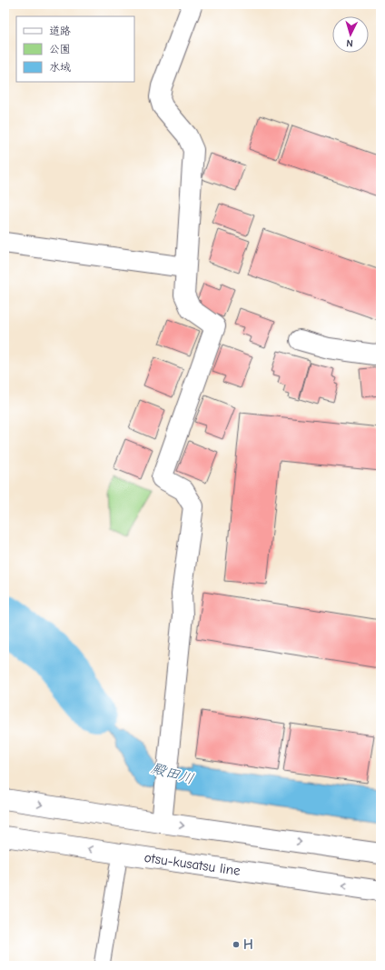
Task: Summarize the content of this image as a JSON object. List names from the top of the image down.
{
  "streets": {
    "street": ["otsu-kusatsu line"]
  },
  "water": ["殿田川"],
  "places": ["H"],
  "legend": ["道路", "公園", "水域"],
  "north": "bottom"
}
